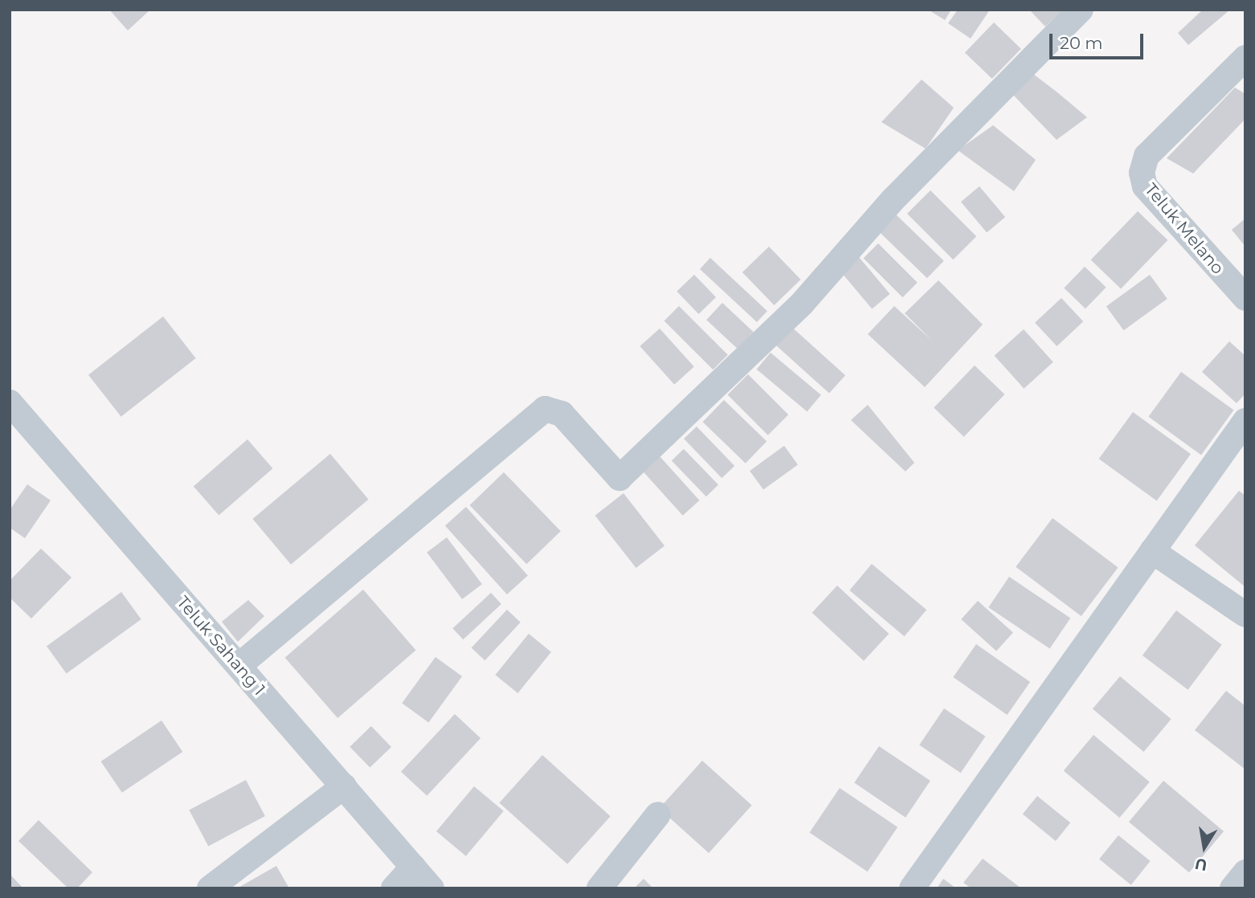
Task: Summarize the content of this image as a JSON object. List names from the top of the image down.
{
  "streets": {
    "street": ["Teluk Melano", "Teluk Sahang 1"]
  },
  "scale_bar": "20 m",
  "north": "bottom"
}
